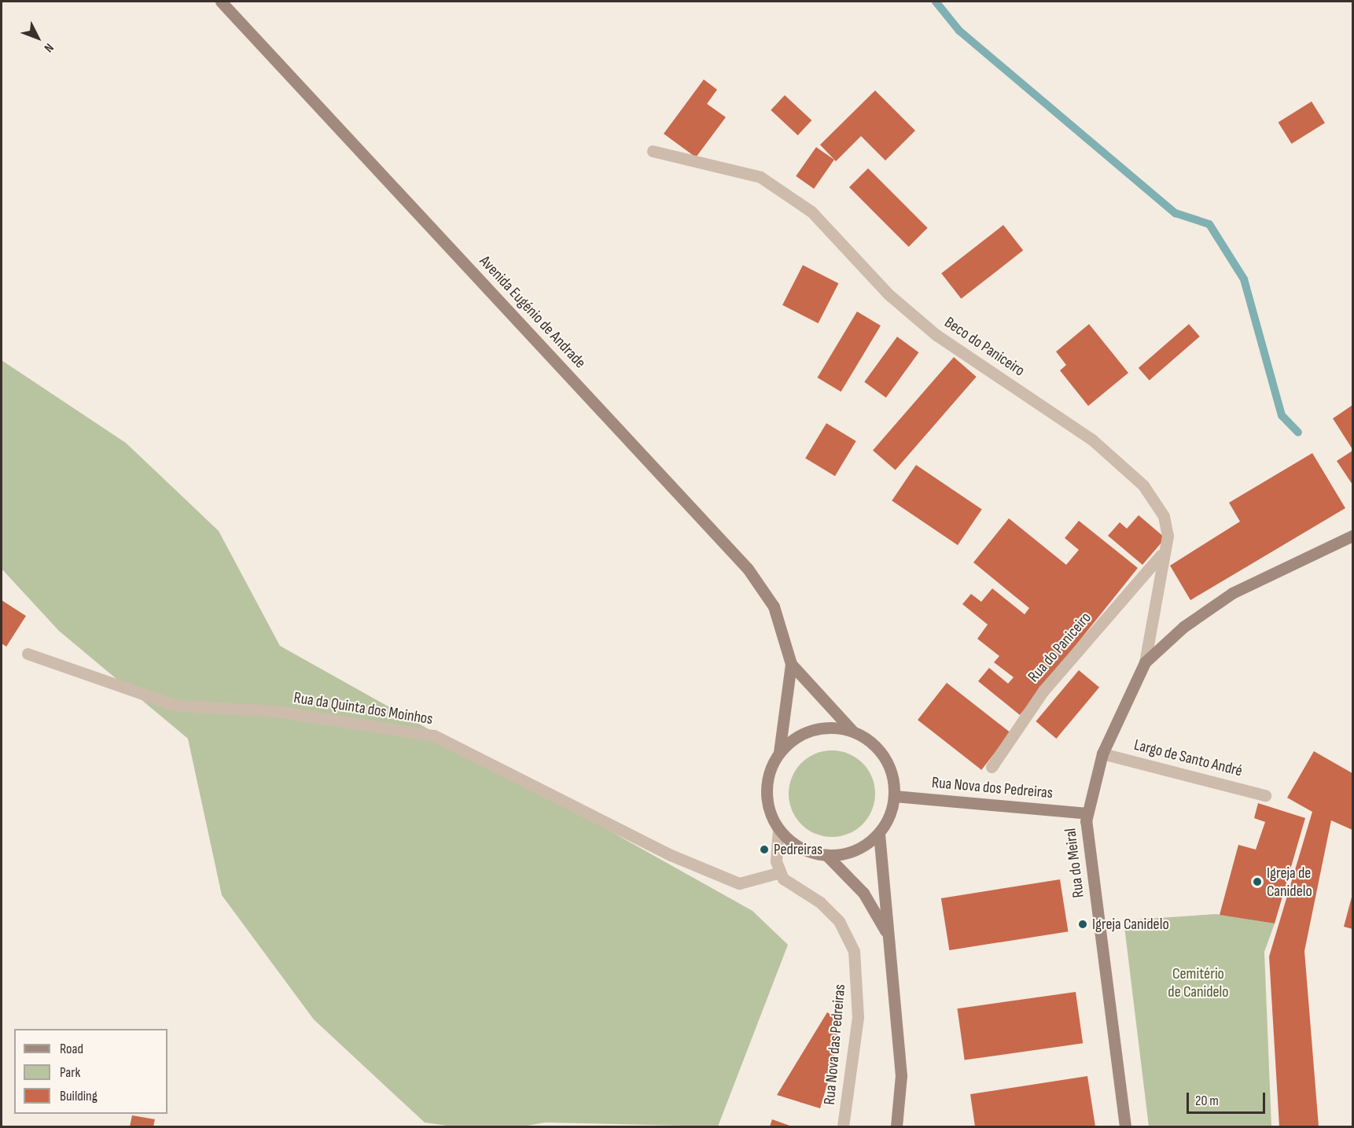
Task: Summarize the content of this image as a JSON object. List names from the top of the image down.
{
  "streets": {
    "main road": ["Avenida Eugénio de Andrade", "Rua Nova dos Pedreiras", "Rua do Meiral"],
    "street": [
      "Beco do Paniceiro",
      "Rua do Paniceiro",
      "Rua da Quinta dos Moinhos",
      "Largo de Santo André",
      "Rua Nova das Pedreiras"
    ]
  },
  "crossings": [
    ["Avenida Eugénio de Andrade", "Rua Nova dos Pedreiras"],
    ["Beco do Paniceiro", "Rua do Paniceiro"],
    ["Beco do Paniceiro", "Rua do Meiral"],
    ["Rua da Quinta dos Moinhos", "Rua Nova das Pedreiras"],
    ["Largo de Santo André", "Rua do Meiral"],
    ["Rua Nova dos Pedreiras", "Rua do Meiral"]
  ],
  "parks": ["Cemitério de Canidelo"],
  "places": ["Pedreiras", "Igreja de Canidelo", "Igreja Canidelo"],
  "legend": ["Road", "Park", "Building"],
  "scale_bar": "20 m",
  "north": "bottom right"
}
